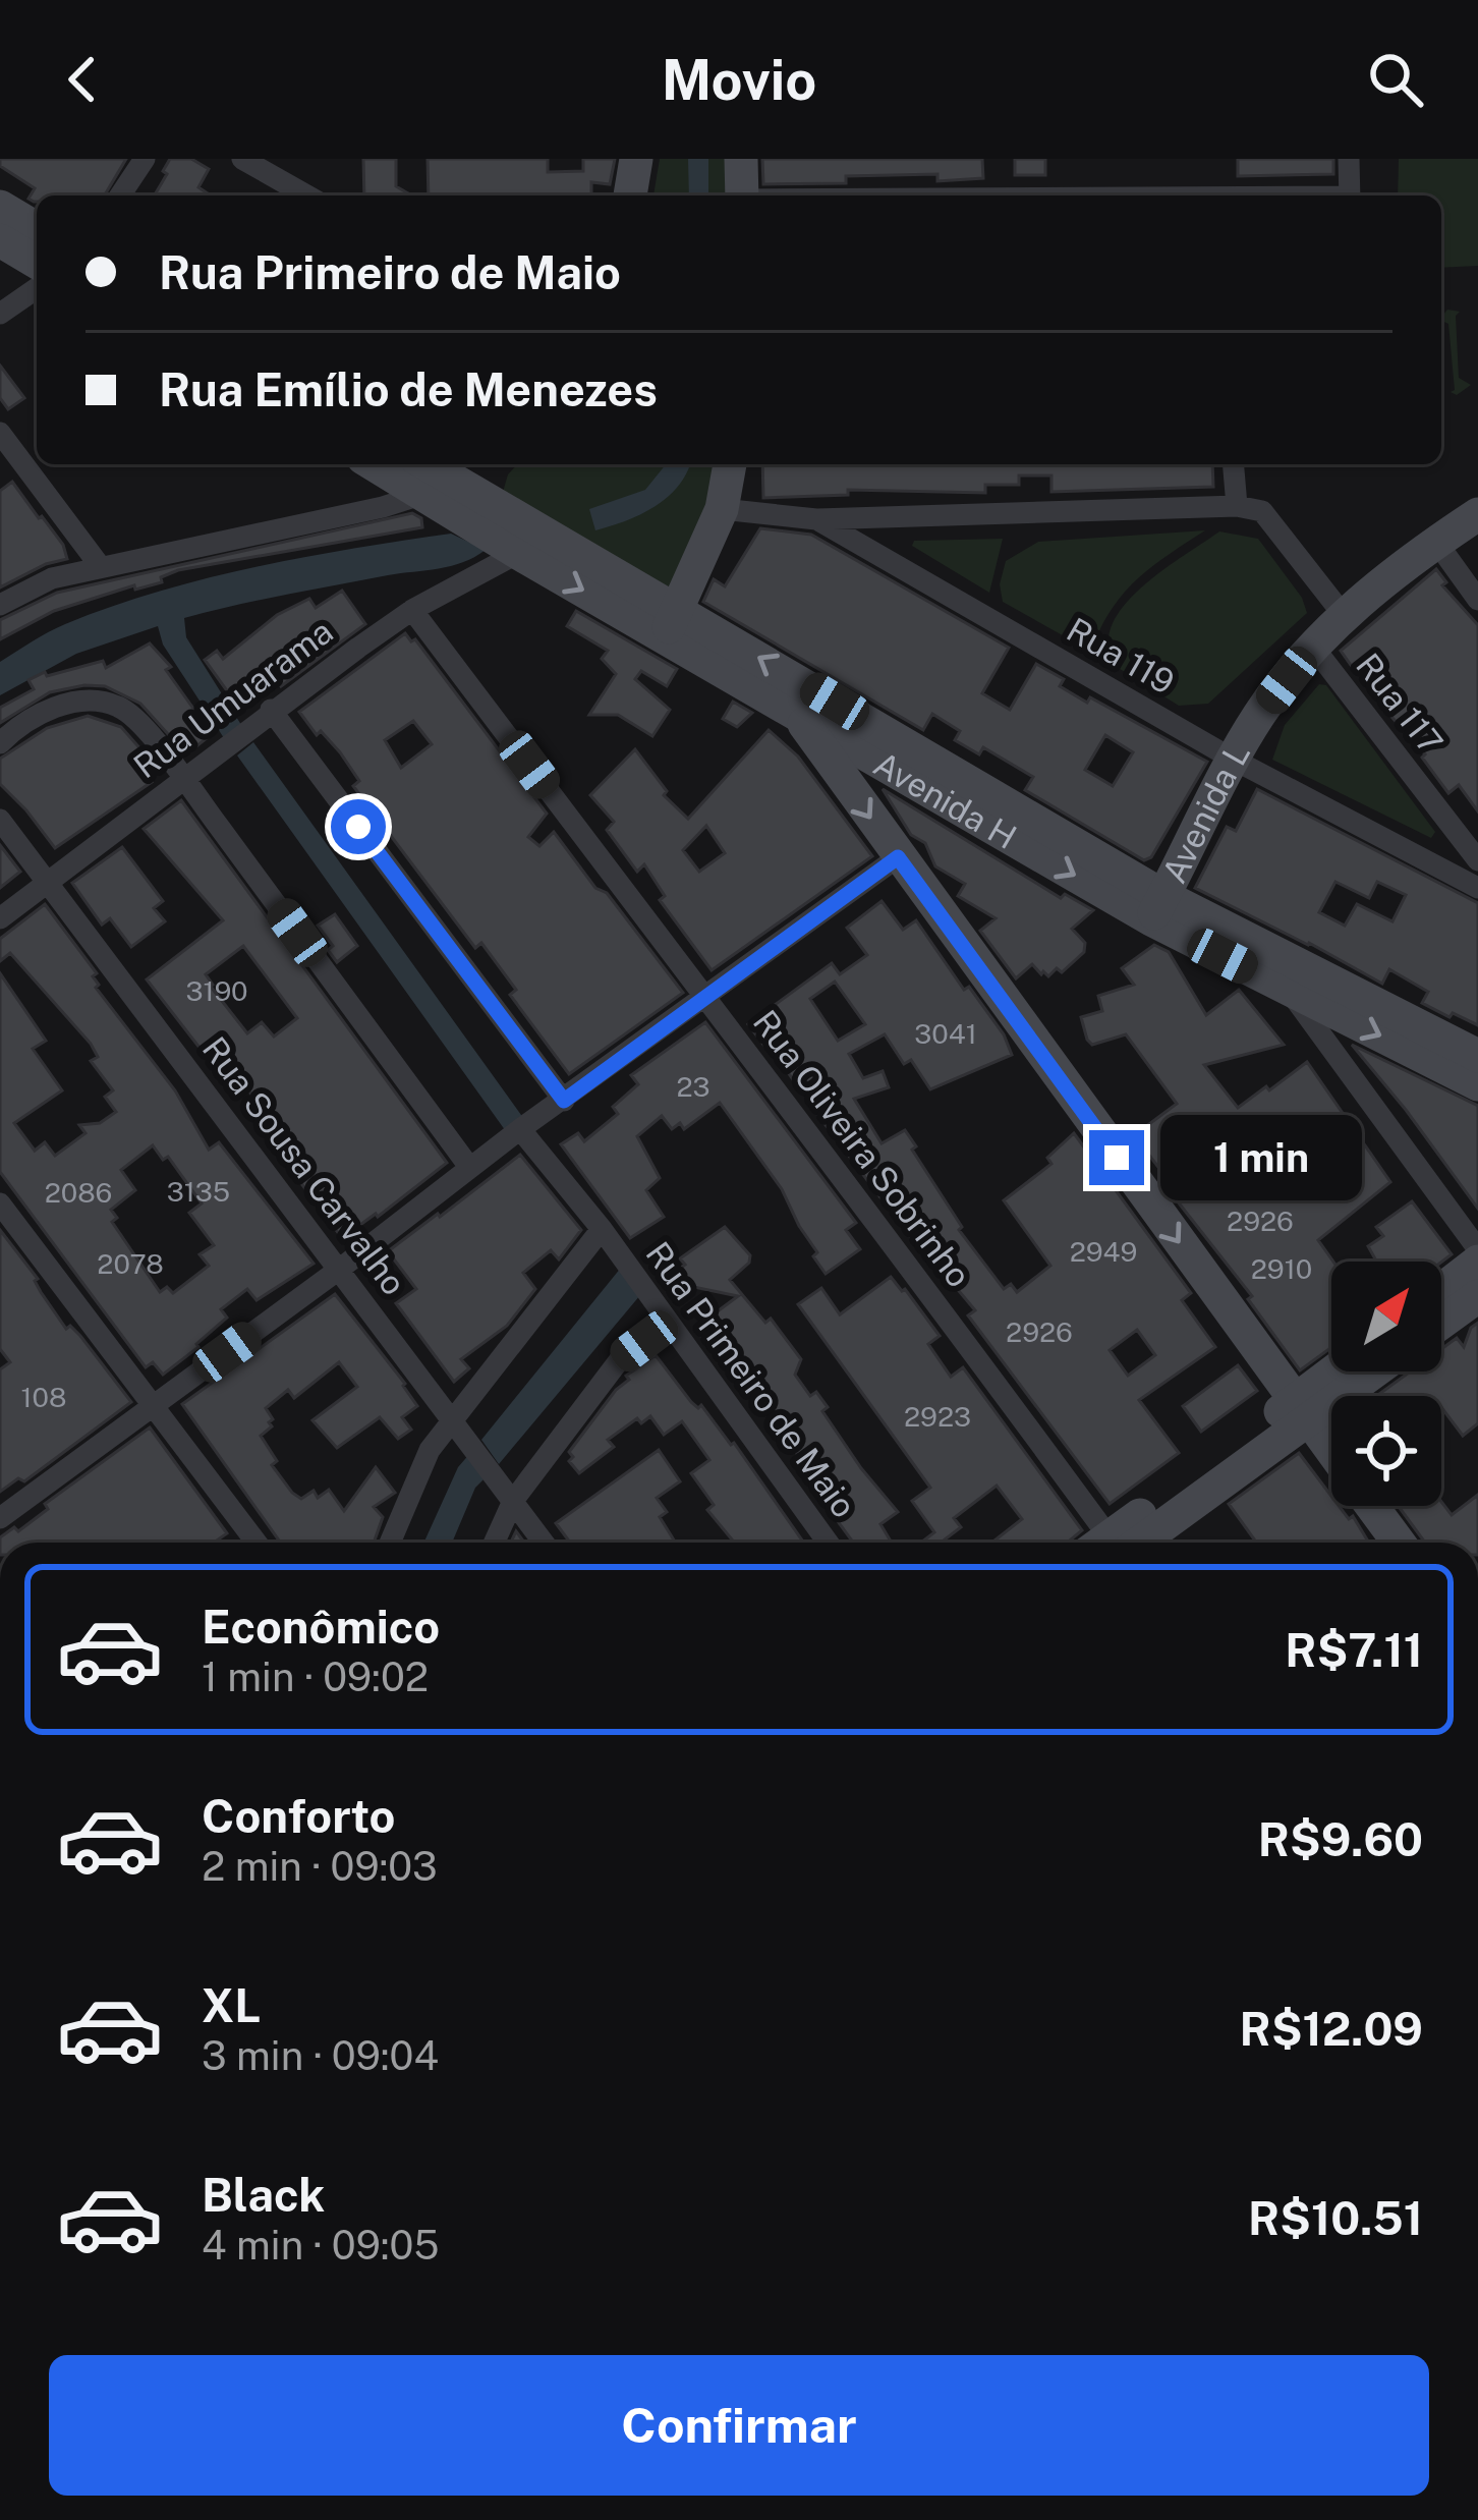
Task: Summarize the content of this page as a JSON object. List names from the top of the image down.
{
  "streets": {
    "street": [
      "Rua 119",
      "Rua Umuarama",
      "Rua 117",
      "Avenida H",
      "Avenida L",
      "Rua Oliveira Sobrinho",
      "Rua Sousa Carvalho",
      "Rua Primeiro de Maio"
    ]
  },
  "crossings": [
    ["Rua 119", "Avenida L"],
    ["Rua Umuarama", "Avenida H"],
    ["Rua Umuarama", "Rua Oliveira Sobrinho"],
    ["Rua Umuarama", "Rua Sousa Carvalho"],
    ["Rua 117", "Avenida L"],
    ["Avenida H", "Avenida L"]
  ],
  "house_numbers": [
    "3190",
    "3041",
    "23",
    "3135",
    "2086",
    "2926",
    "2949",
    "2078",
    "2910",
    "2926",
    "108",
    "2923"
  ],
  "north": "top right",
  "page": {
    "header": "Movio",
    "banner": ["Rua Primeiro de Maio", "Rua Emílio de Menezes"],
    "bubble": "1 min",
    "list": [
      {
        "name": "Econômico",
        "note": "1 min · 09:02",
        "value": "R$7.11"
      },
      {
        "name": "Conforto",
        "note": "2 min · 09:03",
        "value": "R$9.60"
      },
      {
        "name": "XL",
        "note": "3 min · 09:04",
        "value": "R$12.09"
      },
      {
        "name": "Black",
        "note": "4 min · 09:05",
        "value": "R$10.51"
      }
    ],
    "buttons": "Confirmar"
  }
}
